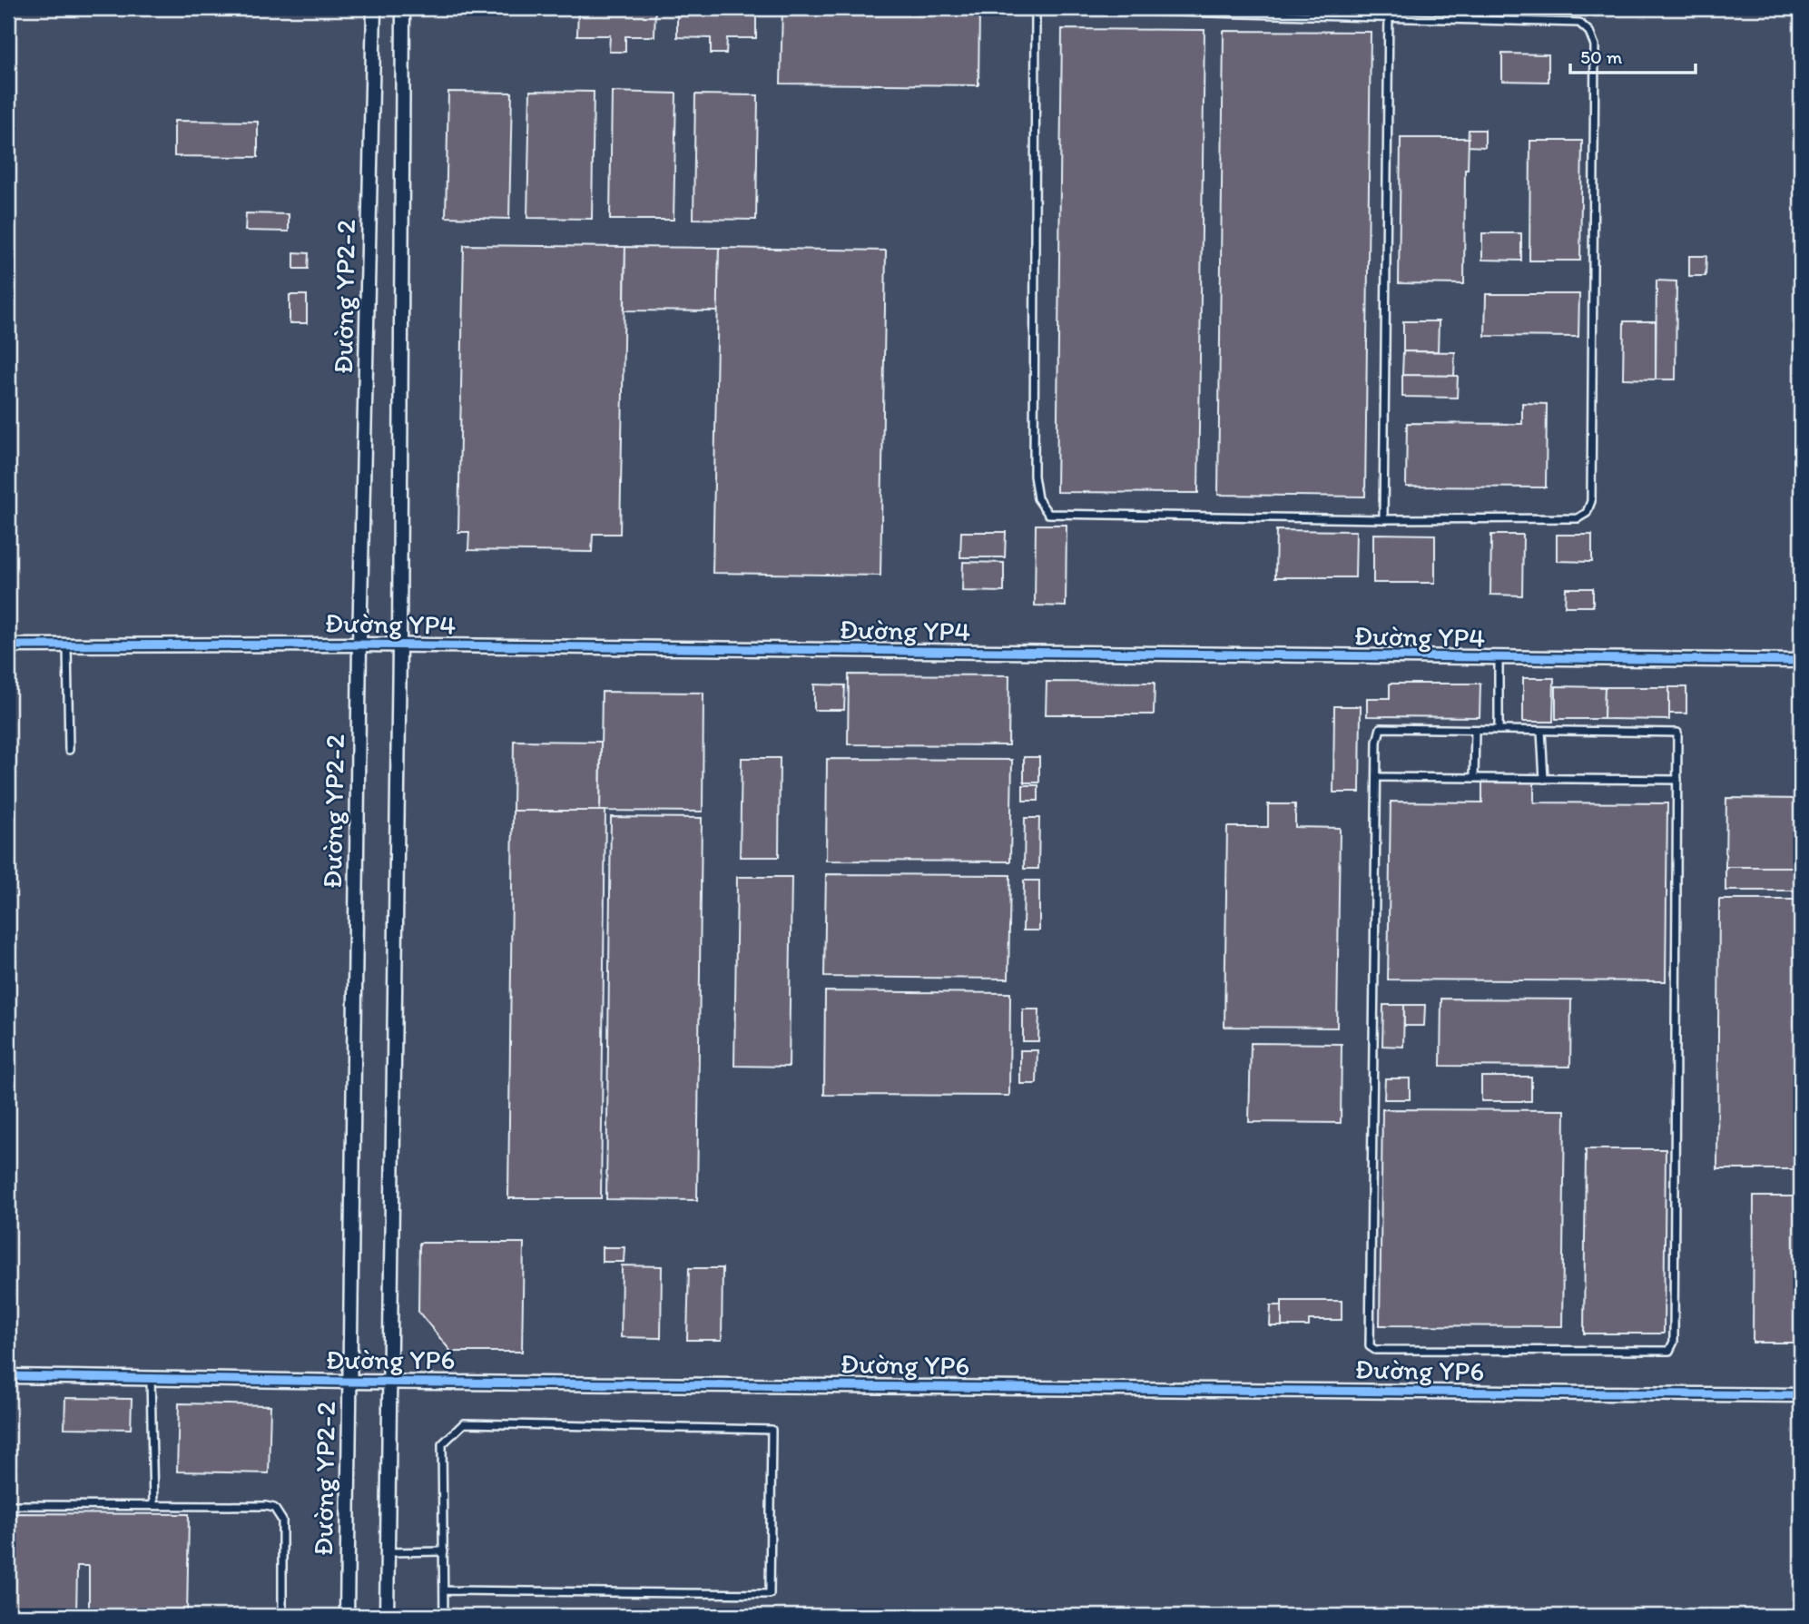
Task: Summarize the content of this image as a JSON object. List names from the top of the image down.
{
  "streets": {
    "street": ["Đường YP2-2", "Đường YP4", "Đường YP6"]
  },
  "crossings": [
    ["Đường YP2-2", "Đường YP4"],
    ["Đường YP2-2", "Đường YP6"]
  ],
  "scale_bar": "50 m"
}
